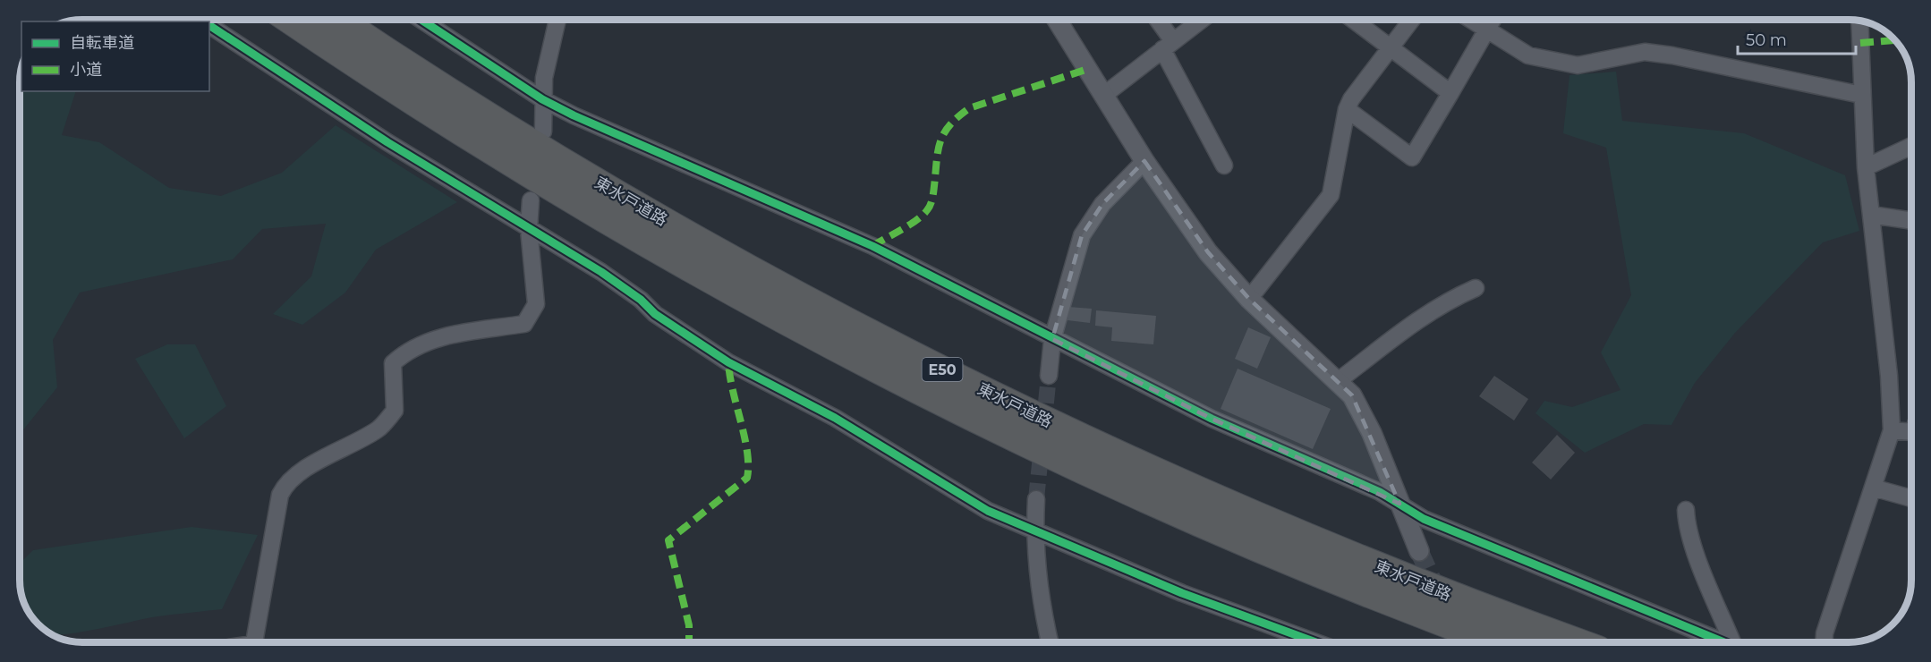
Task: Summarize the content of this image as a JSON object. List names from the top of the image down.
{
  "streets": {
    "highway": ["東水戸道路", "E50"]
  },
  "legend": ["自転車道", "小道"],
  "scale_bar": "50 m"
}
